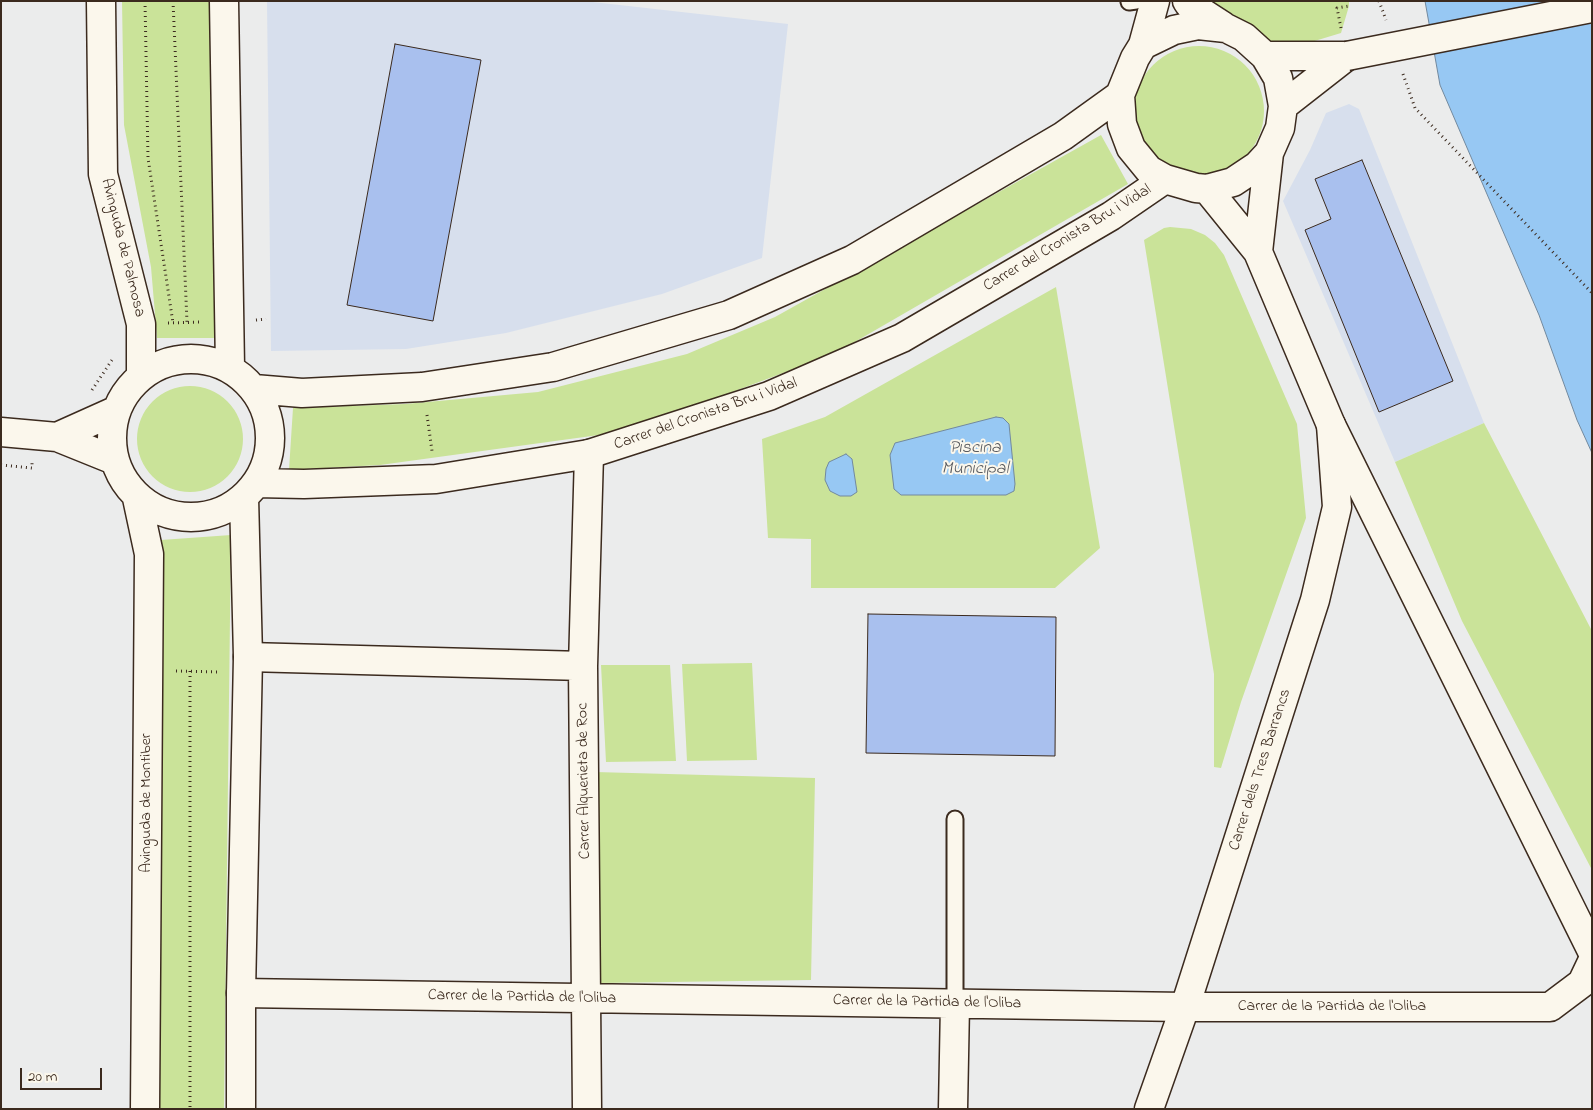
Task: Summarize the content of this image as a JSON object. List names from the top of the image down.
{
  "streets": {
    "street": [
      "Carrer del Cronista Bru i Vidal",
      "Avinguda de Palmosa",
      "Carrer dels Tres Barrancs",
      "Carrer Alquerieta de Roc",
      "Avinguda de Montiber",
      "Carrer de la Partida de l'Oliba"
    ]
  },
  "crossings": [
    ["Carrer del Cronista Bru i Vidal", "Avinguda de Palmosa"],
    ["Carrer del Cronista Bru i Vidal", "Carrer Alquerieta de Roc"],
    ["Carrer del Cronista Bru i Vidal", "Avinguda de Montiber"],
    ["Avinguda de Palmosa", "Avinguda de Montiber"],
    ["Carrer dels Tres Barrancs", "Carrer de la Partida de l'Oliba"],
    ["Carrer Alquerieta de Roc", "Carrer de la Partida de l'Oliba"]
  ],
  "water": ["Piscina Municipal"],
  "scale_bar": "20 m"
}
